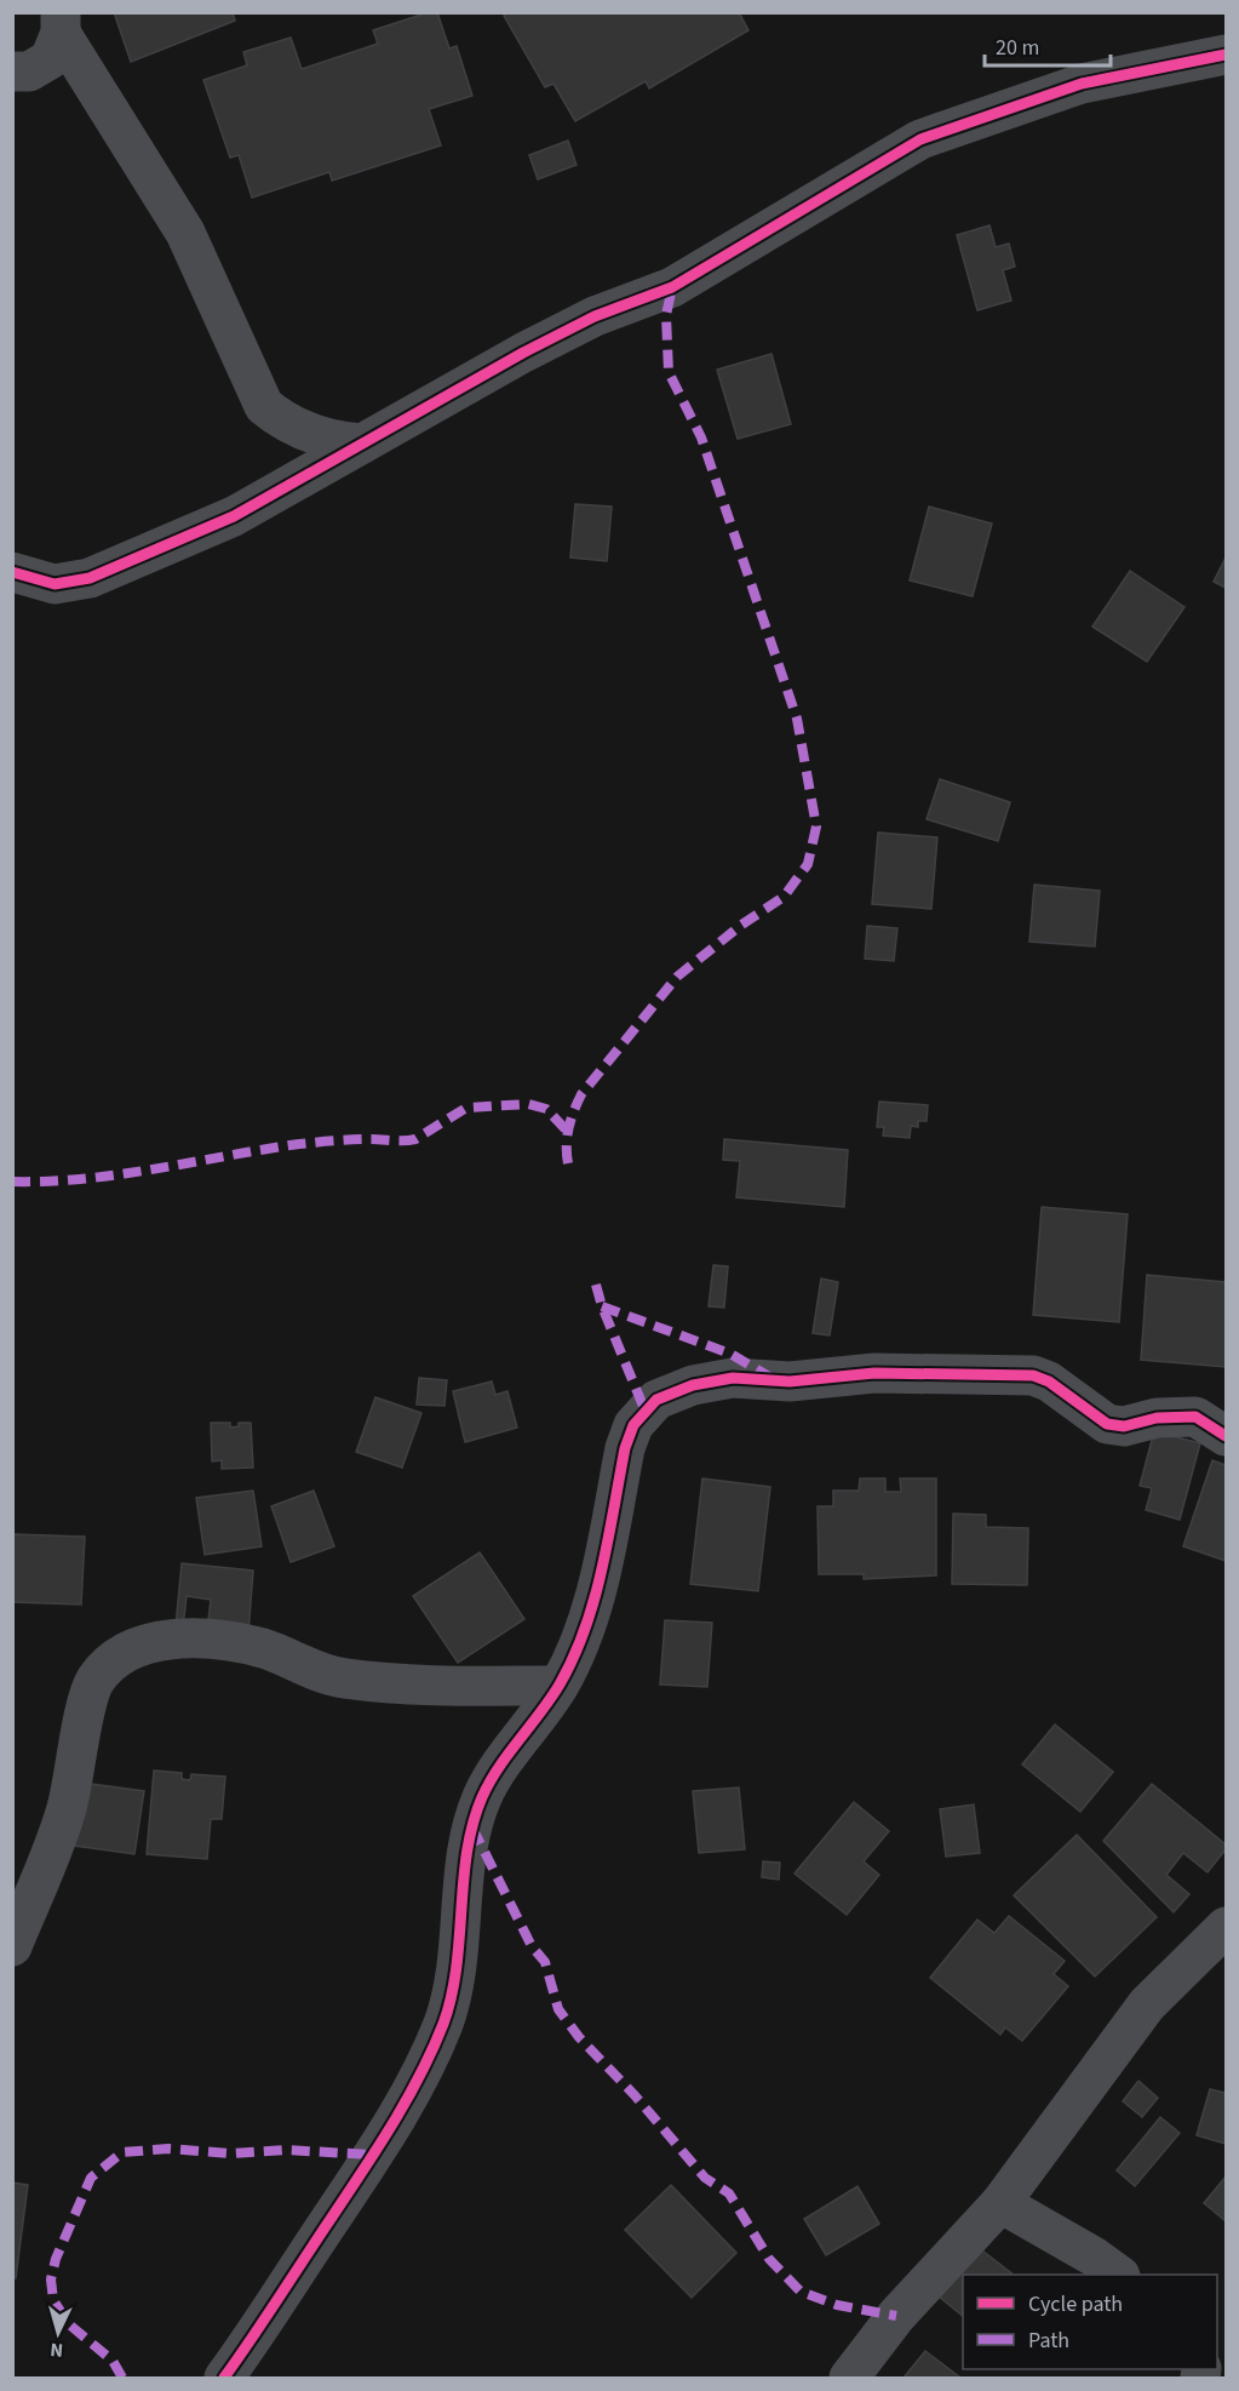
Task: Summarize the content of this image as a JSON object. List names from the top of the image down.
{
  "legend": ["Cycle path", "Path"],
  "scale_bar": "20 m",
  "north": "bottom"
}
